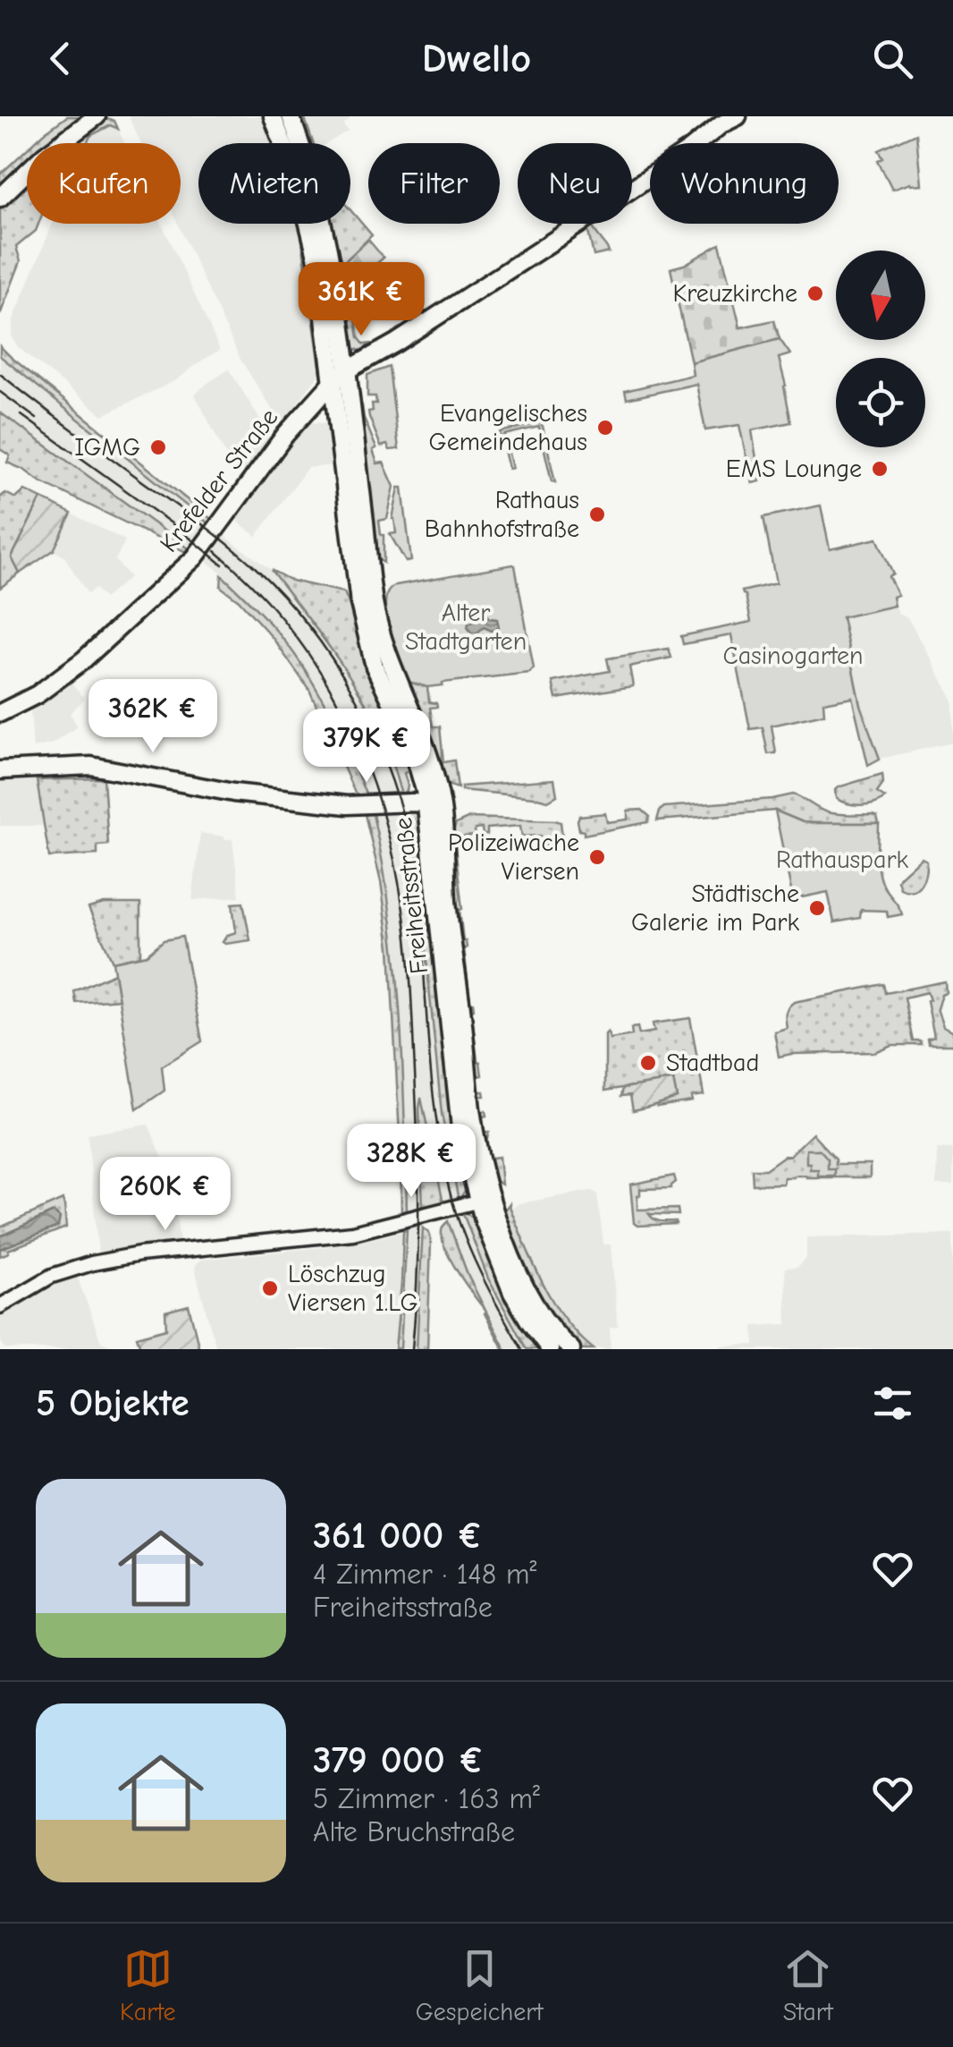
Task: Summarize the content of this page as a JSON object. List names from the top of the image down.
{
  "streets": {
    "main road": ["Krefelder Straße", "Freiheitsstraße"]
  },
  "crossings": [
    ["Krefelder Straße", "Freiheitsstraße"]
  ],
  "parks": ["Alter Stadtgarten", "Casinogarten", "Rathauspark"],
  "places": [
    "Kreuzkirche",
    "Evangelisches Gemeindehaus",
    "IGMG",
    "EMS Lounge",
    "Rathaus Bahnhofstraße",
    "Polizeiwache Viersen",
    "Städtische Galerie im Park",
    "Stadtbad",
    "Löschzug Viersen 1.LG"
  ],
  "north": "bottom",
  "page": {
    "header": "Dwello",
    "chip": [
      "Kaufen",
      "Mieten",
      "Filter",
      "Neu",
      "Wohnung"
    ],
    "price": [
      "361K €",
      "362K €",
      "379K €",
      "328K €",
      "260K €"
    ],
    "heading": "5 Objekte",
    "list": [
      {
        "name": "361 000 €",
        "note": "4 Zimmer · 148 m² · Freiheitsstraße"
      },
      {
        "name": "379 000 €",
        "note": "5 Zimmer · 163 m² · Alte Bruchstraße"
      }
    ],
    "tabs": ["Karte", "Gespeichert", "Start"]
  }
}
